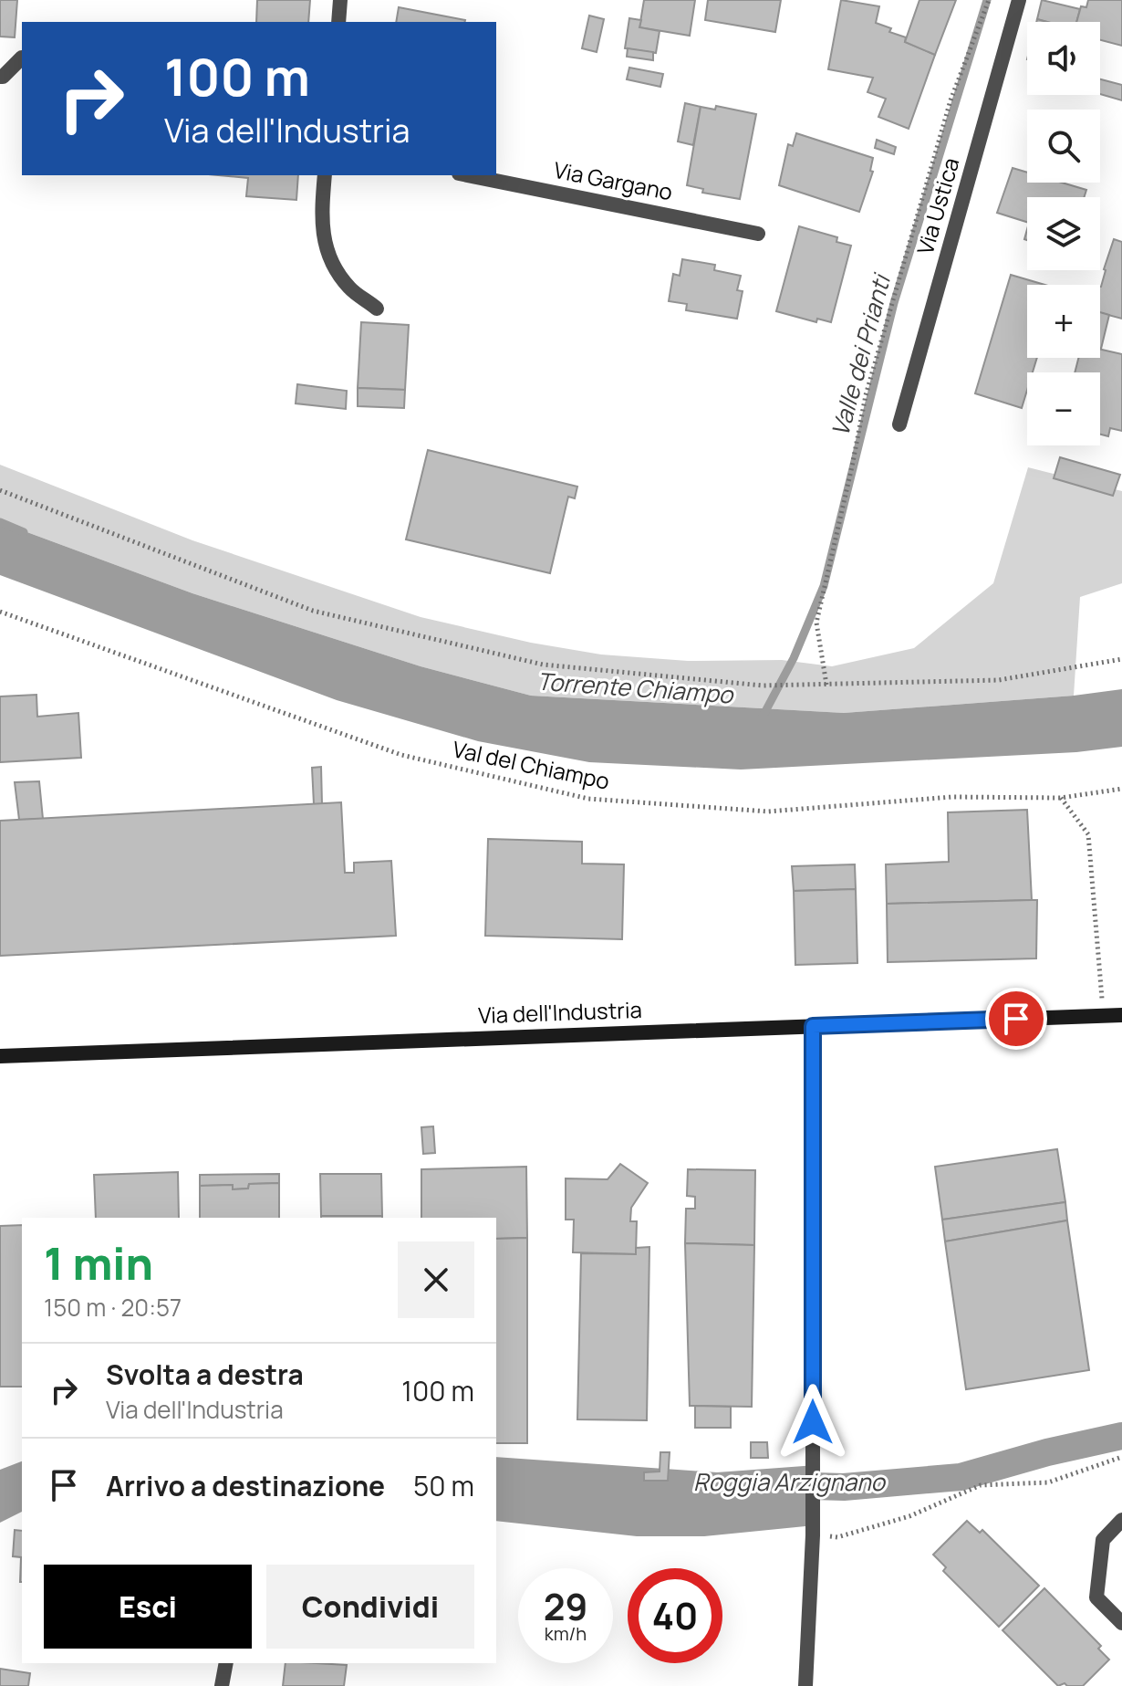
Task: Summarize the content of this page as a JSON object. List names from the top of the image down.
{
  "streets": {
    "main road": ["Via dell'Industria"],
    "street": ["Via Gargano", "Via Ustica"],
    "path": ["Val del Chiampo"]
  },
  "water": ["Valle dei Prianti", "Torrente Chiampo", "Roggia Arzignano"],
  "page": {
    "map_buttons": ["+", "−"],
    "turn": ["100 m", "Via dell'Industria"],
    "heading": ["1 min", "150 m · 20:57"],
    "list": [
      {
        "name": "Svolta a destra",
        "note": "Via dell'Industria",
        "value": "100 m"
      },
      {
        "name": "Arrivo a destinazione",
        "value": "50 m"
      }
    ],
    "buttons": ["Esci", "Condividi"],
    "speed": "29 km/h",
    "limit": "40"
  }
}
